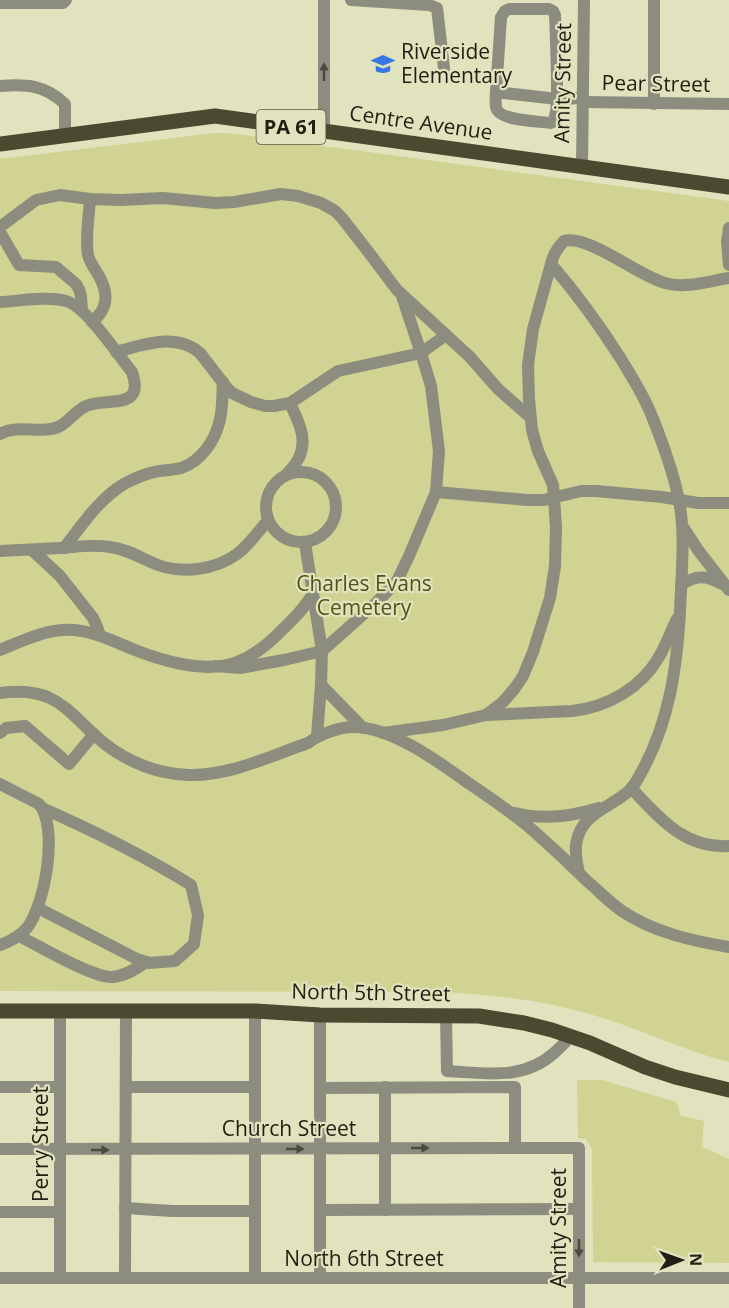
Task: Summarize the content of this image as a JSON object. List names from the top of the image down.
{
  "streets": {
    "main road": ["Centre Avenue", "PA 61", "North 5th Street"],
    "street": [
      "Amity Street",
      "Pear Street",
      "Church Street",
      "Perry Street",
      "North 6th Street"
    ]
  },
  "crossings": [
    ["Amity Street", "Pear Street"],
    ["Amity Street", "Centre Avenue"],
    ["Amity Street", "Church Street"],
    ["Amity Street", "North 6th Street"],
    ["North 5th Street", "Perry Street"],
    ["Church Street", "Perry Street"],
    ["Perry Street", "North 6th Street"]
  ],
  "parks": ["Charles Evans Cemetery"],
  "places": {
    "school or university": ["Riverside Elementary"]
  },
  "north": "right"
}
